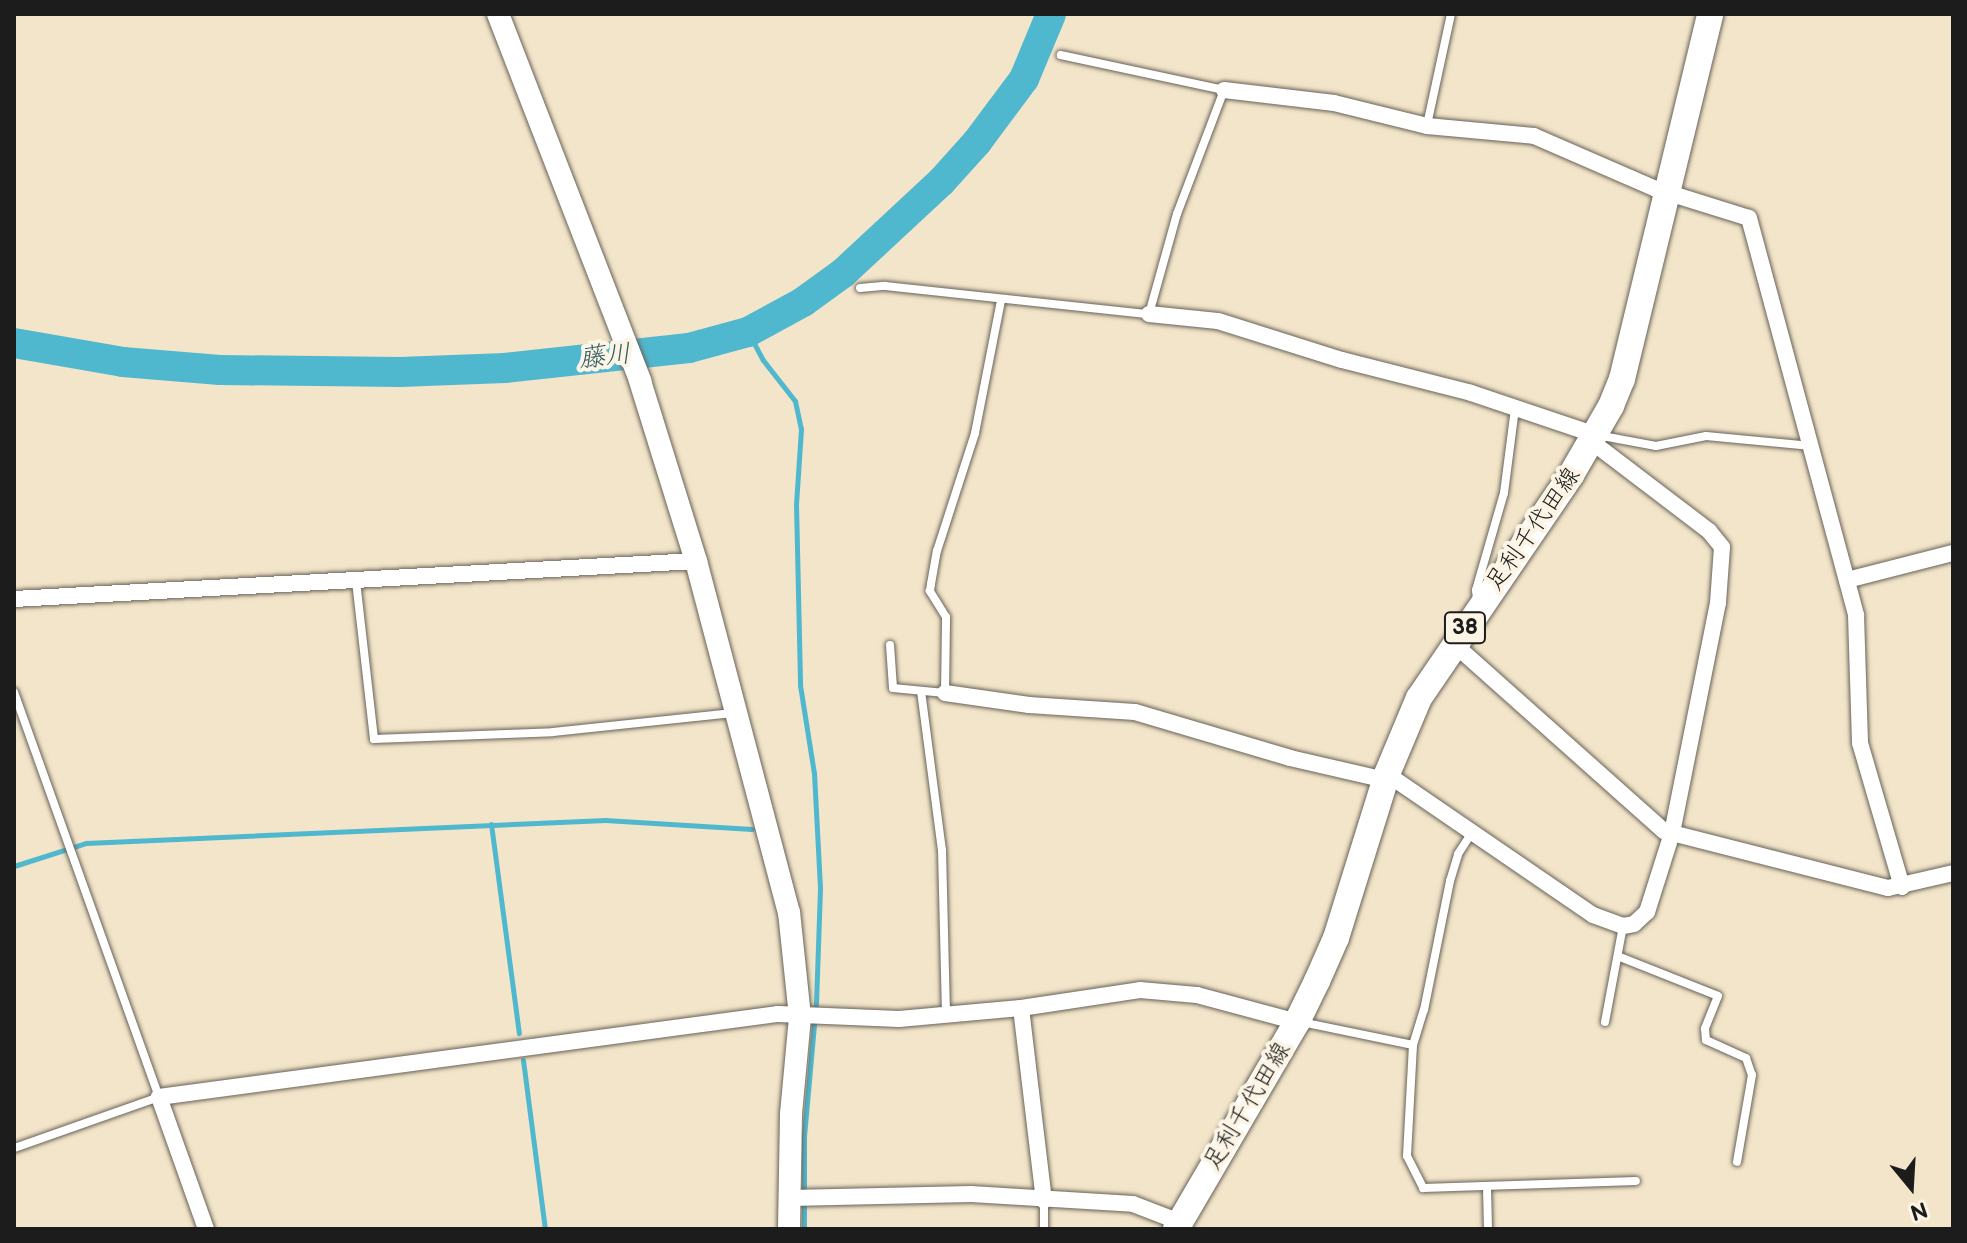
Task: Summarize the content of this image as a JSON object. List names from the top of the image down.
{
  "streets": {
    "main road": ["足利千代田線", "38"]
  },
  "water": ["藤川"],
  "north": "bottom"
}
